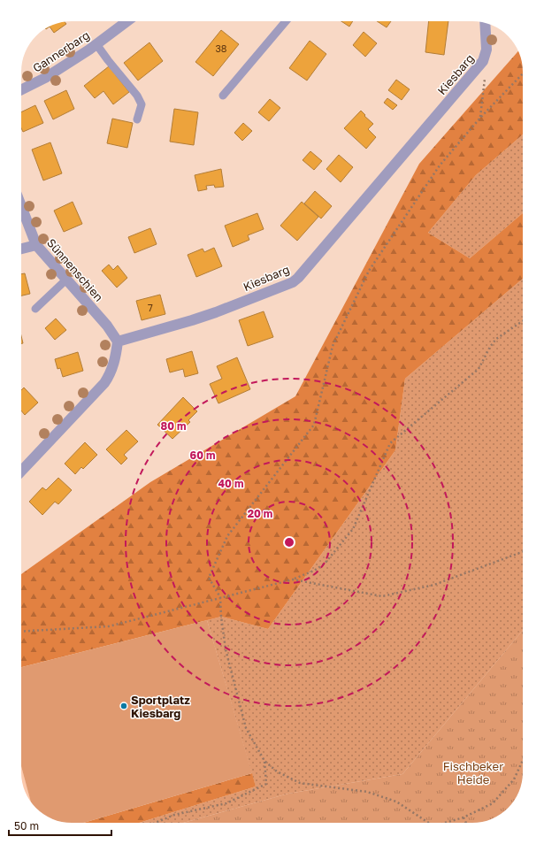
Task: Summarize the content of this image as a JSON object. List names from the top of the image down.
{
  "streets": {
    "street": ["Gannerbarg", "Kiesbarg", "Sünnenschien"]
  },
  "crossings": [
    ["Kiesbarg", "Sünnenschien"]
  ],
  "parks": ["Fischbeker Heide"],
  "places": ["Sportplatz Kiesbarg"],
  "house_numbers": ["38", "7"],
  "scale_bar": "50 m",
  "rings": [
    "80 m",
    "60 m",
    "40 m",
    "20 m"
  ]
}
